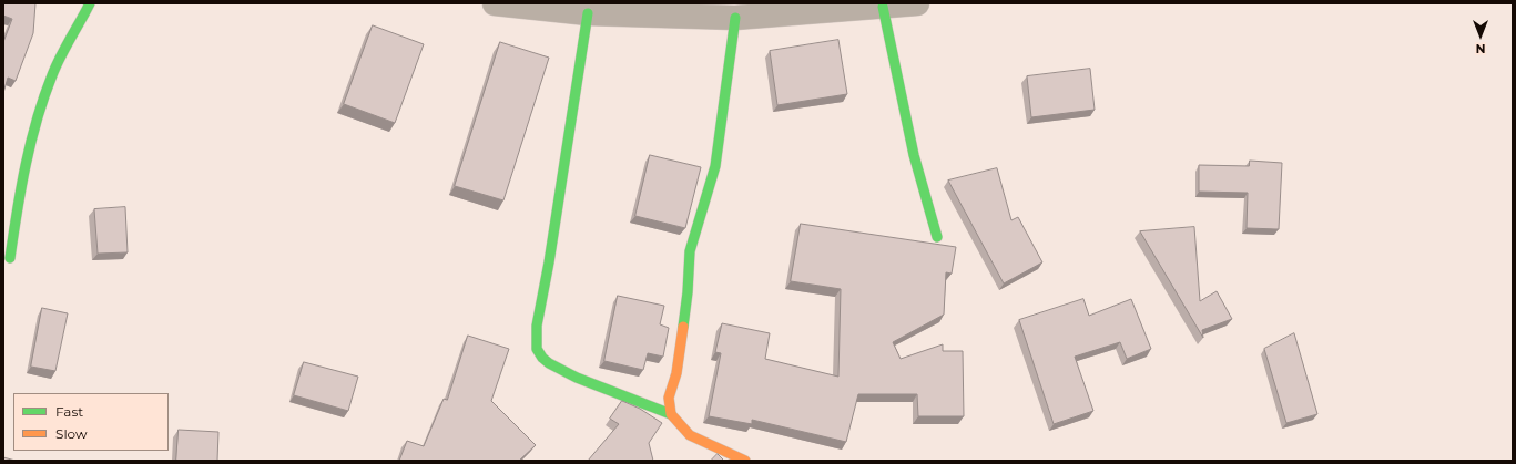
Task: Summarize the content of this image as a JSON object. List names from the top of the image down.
{
  "legend": ["Fast", "Slow"],
  "north": "bottom"
}
